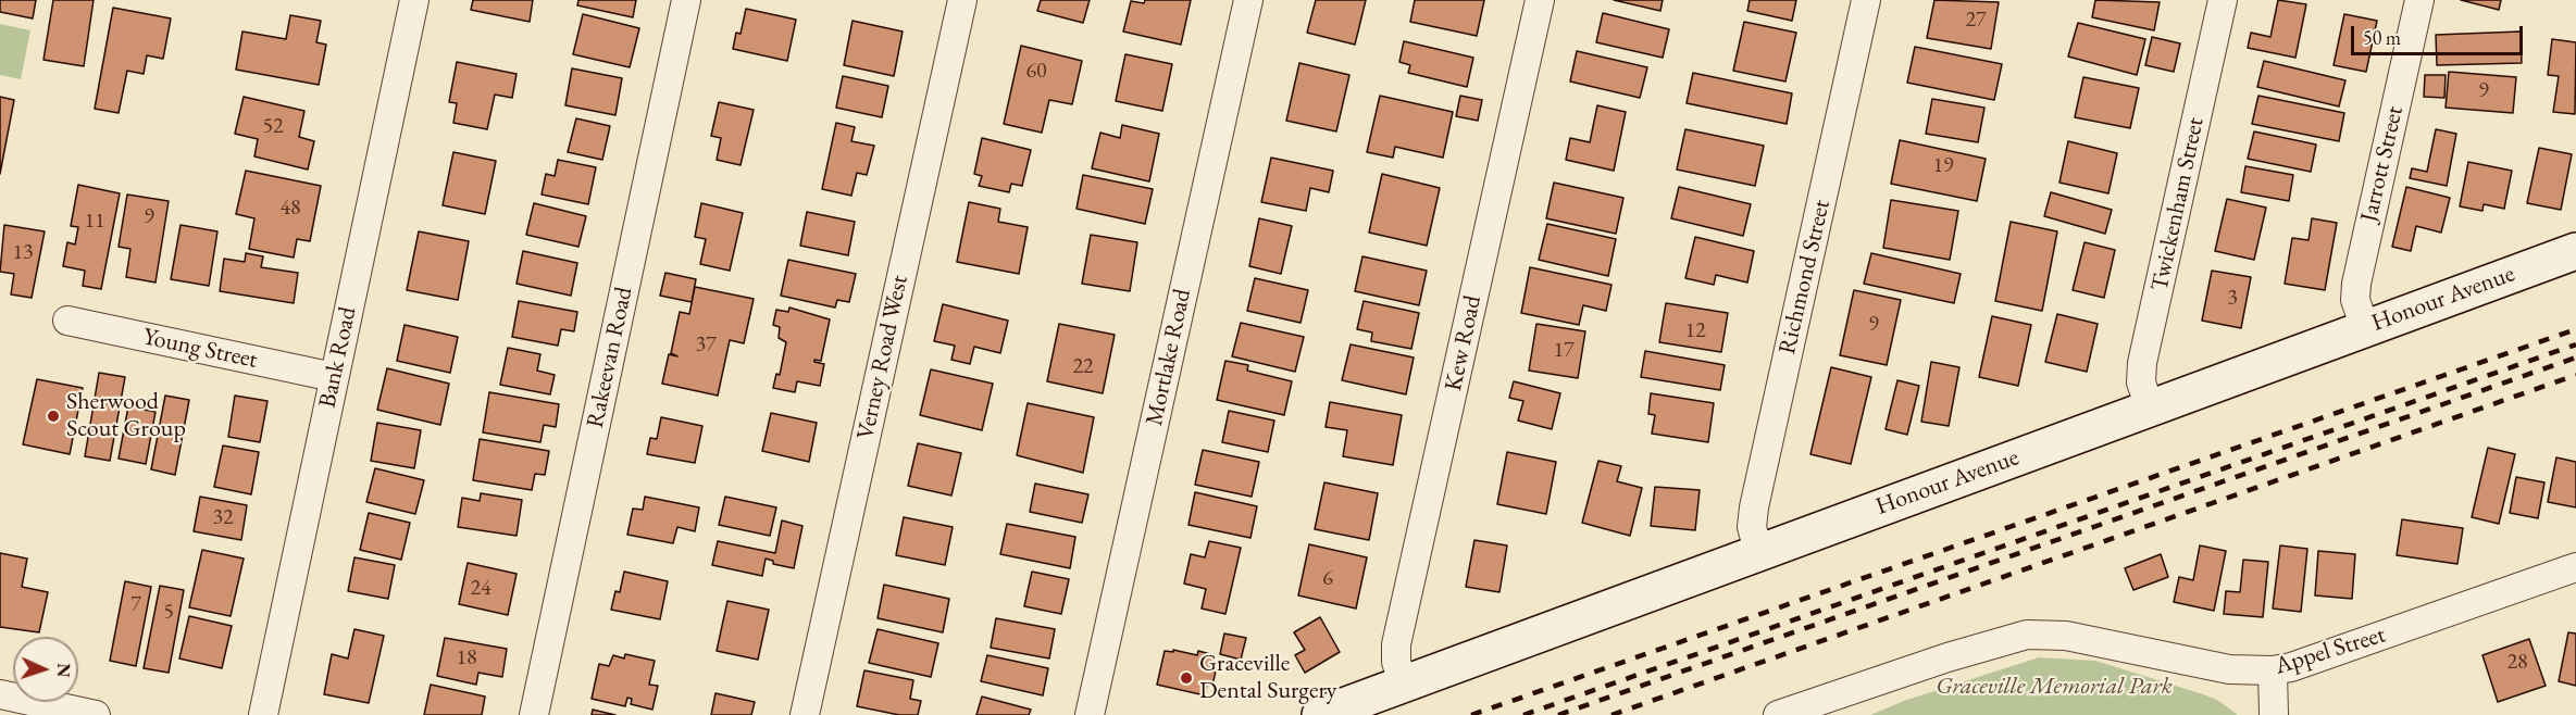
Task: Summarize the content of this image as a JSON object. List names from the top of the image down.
{
  "streets": {
    "main road": ["Honour Avenue"],
    "street": [
      "Jarrott Street",
      "Twickenham Street",
      "Richmond Street",
      "Kew Road",
      "Young Street",
      "Bank Road",
      "Rakeevan Road",
      "Verney Road West",
      "Mortlake Road",
      "Appel Street"
    ]
  },
  "crossings": [
    ["Jarrott Street", "Honour Avenue"],
    ["Twickenham Street", "Honour Avenue"],
    ["Richmond Street", "Honour Avenue"],
    ["Honour Avenue", "Kew Road"],
    ["Young Street", "Bank Road"]
  ],
  "parks": ["Graceville Memorial Park"],
  "places": ["Sherwood Scout Group", "Graceville Dental Surgery"],
  "house_numbers": [
    "27",
    "60",
    "9",
    "52",
    "19",
    "48",
    "9",
    "11",
    "13",
    "3",
    "9",
    "12",
    "37",
    "17",
    "22",
    "32",
    "6",
    "24",
    "7",
    "5",
    "18",
    "28"
  ],
  "scale_bar": "50 m",
  "north": "right"
}
